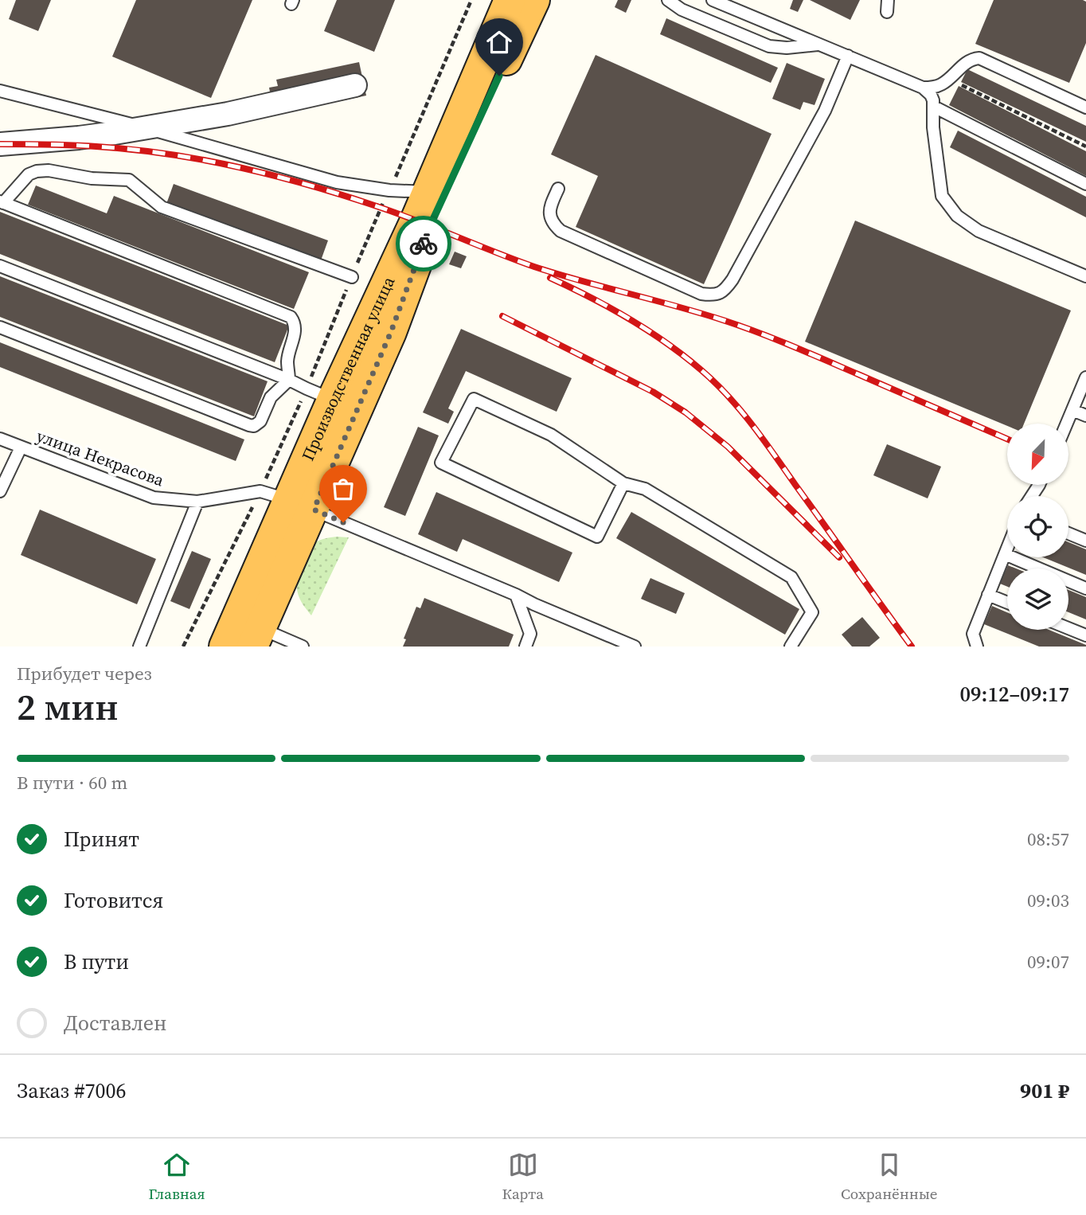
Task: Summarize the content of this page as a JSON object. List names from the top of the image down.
{
  "streets": {
    "highway": ["Производственная улица"],
    "lane": ["улица Некрасова"]
  },
  "crossings": [
    ["Производственная улица", "улица Некрасова"]
  ],
  "north": "bottom left",
  "page": {
    "heading": ["2 мин", "Прибудет через", "09:12–09:17"],
    "panel": ["Заказ #7006", "901 ₽"],
    "bar": "В пути · 60 m",
    "list": [
      ["Принят", "08:57"],
      ["Готовится", "09:03"],
      ["В пути", "09:07"],
      "Доставлен"
    ],
    "tabs": ["Главная", "Карта", "Сохранённые"]
  }
}
